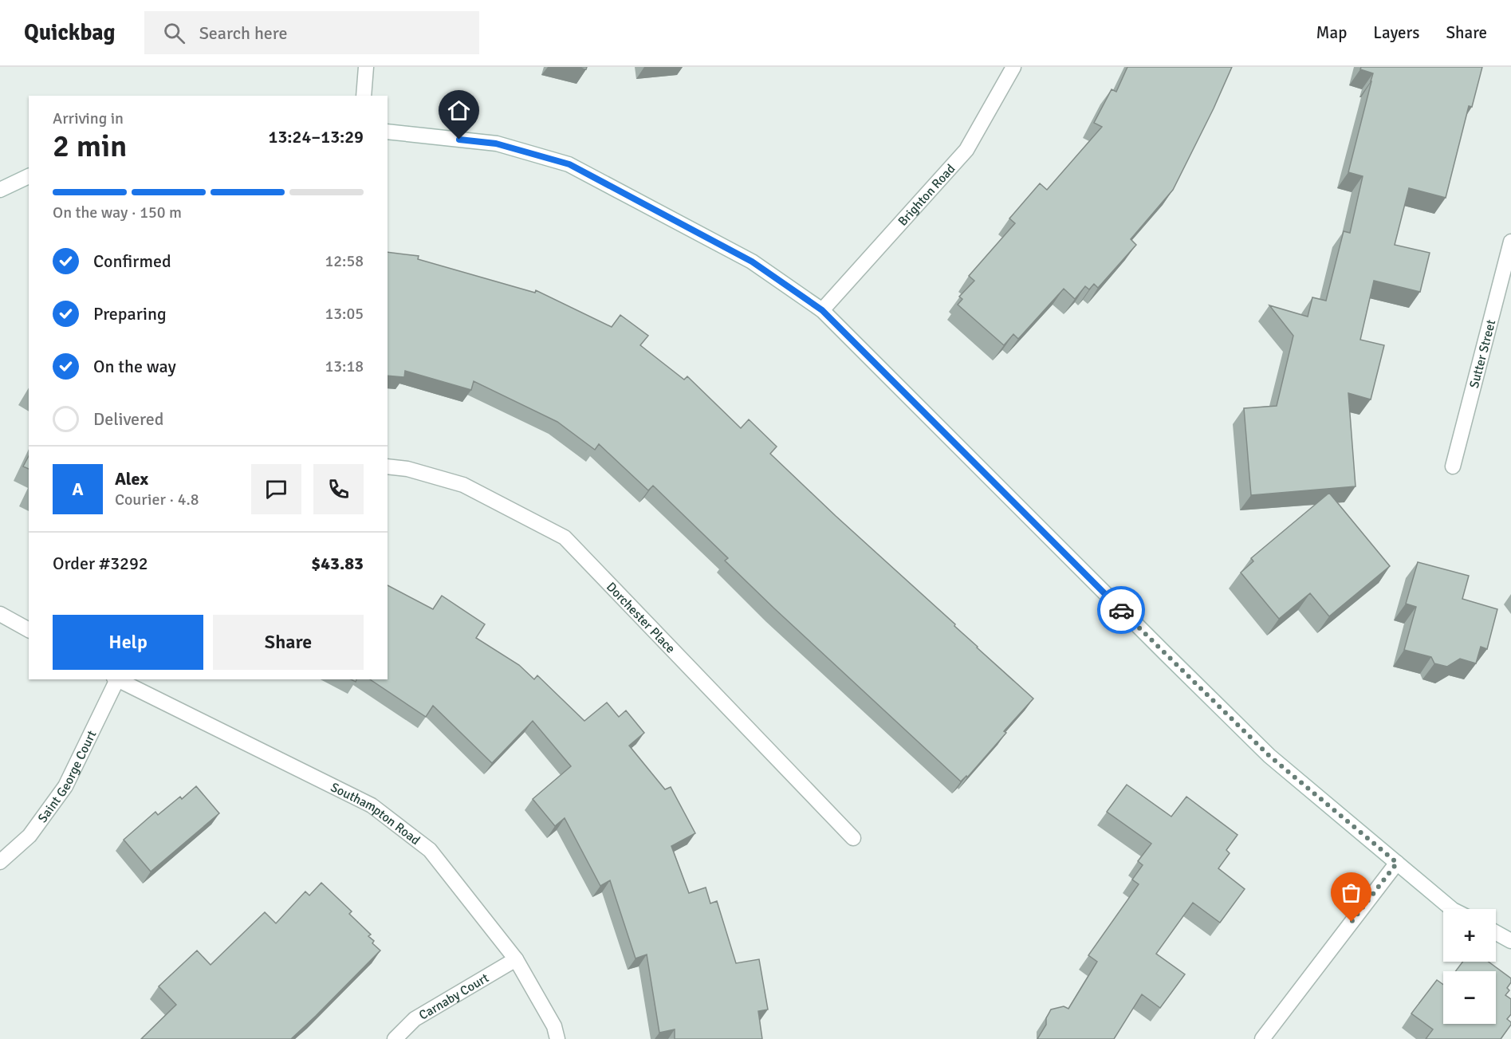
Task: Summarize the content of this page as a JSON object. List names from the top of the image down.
{
  "streets": {
    "street": [
      "Brighton Road",
      "Sutter Street",
      "Dorchester Place",
      "Saint George Court",
      "Southampton Road",
      "Carnaby Court"
    ]
  },
  "crossings": [
    ["Southampton Road", "Carnaby Court"]
  ],
  "page": {
    "header": "Quickbag",
    "search": "Search here",
    "nav": ["Map", "Layers", "Share"],
    "heading": ["2 min", "Arriving in", "13:24–13:29"],
    "panel": [
      "Alex",
      "Courier · 4.8",
      "Order #3292",
      "$43.83"
    ],
    "bar": "On the way · 150 m",
    "list": [
      ["Confirmed", "12:58"],
      ["Preparing", "13:05"],
      ["On the way", "13:18"],
      "Delivered"
    ],
    "round": "A",
    "buttons": ["Help", "Share"],
    "map_buttons": ["+", "−"]
  }
}
